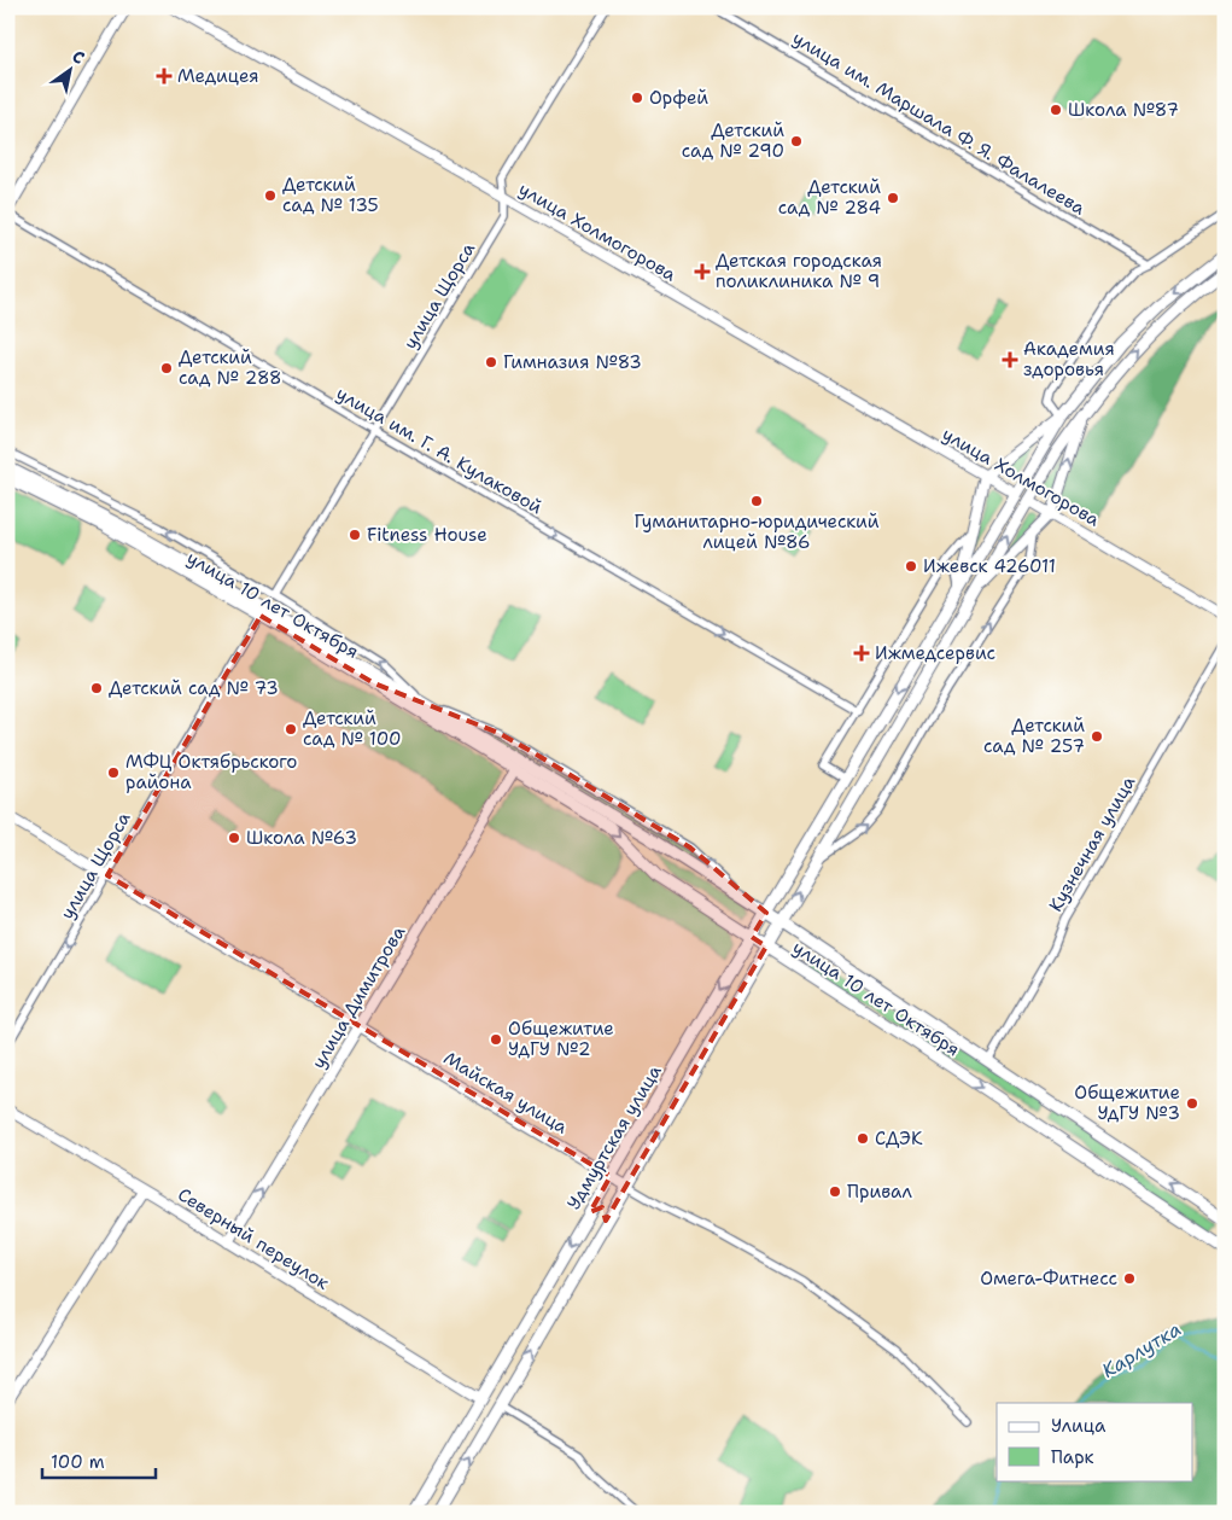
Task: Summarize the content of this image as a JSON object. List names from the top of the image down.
{
  "streets": {
    "main road": ["улица Холмогорова", "улица 10 лет Октября", "Удмуртская улица"],
    "street": [
      "улица им. Маршала Ф. Я. Фалалеева",
      "улица Щорса",
      "улица им. Г. А. Кулаковой",
      "Кузнечная улица",
      "улица Димитрова",
      "Майская улица",
      "Северный переулок"
    ]
  },
  "crossings": [
    ["улица Холмогорова", "улица Щорса"],
    ["улица Холмогорова", "Удмуртская улица"],
    ["улица Щорса", "улица им. Г. А. Кулаковой"],
    ["улица Щорса", "улица 10 лет Октября"],
    ["улица Щорса", "Майская улица"],
    ["улица 10 лет Октября", "Кузнечная улица"],
    ["улица 10 лет Октября", "улица Димитрова"],
    ["улица 10 лет Октября", "Удмуртская улица"],
    ["улица Димитрова", "Майская улица"],
    ["улица Димитрова", "Северный переулок"],
    ["Майская улица", "Удмуртская улица"],
    ["Удмуртская улица", "Северный переулок"]
  ],
  "one_way": ["улица им. Г. А. Кулаковой", "улица Димитрова"],
  "water": ["Карлутка"],
  "places": {
    "health": [
      "Медицея",
      "Детская городская поликлиника № 9",
      "Академия здоровья",
      "Ижмедсервис"
    ],
    "other": [
      "Орфей",
      "Школа №87",
      "Детский сад № 290",
      "Детский сад № 135",
      "Детский сад № 284",
      "Гимназия №83",
      "Детский сад № 288",
      "Гуманитарно-юридический лицей №86",
      "Fitness House",
      "Ижевск 426011",
      "Детский сад № 73",
      "Детский сад № 100",
      "Детский сад № 257",
      "МФЦ Октябрьского района",
      "Школа №63",
      "Общежитие УдГУ №2",
      "Общежитие УдГУ №3",
      "СДЭК",
      "Привал",
      "Омега-Фитнесс"
    ]
  },
  "legend": ["Улица", "Парк"],
  "scale_bar": "100 m",
  "north": "top right"
}
